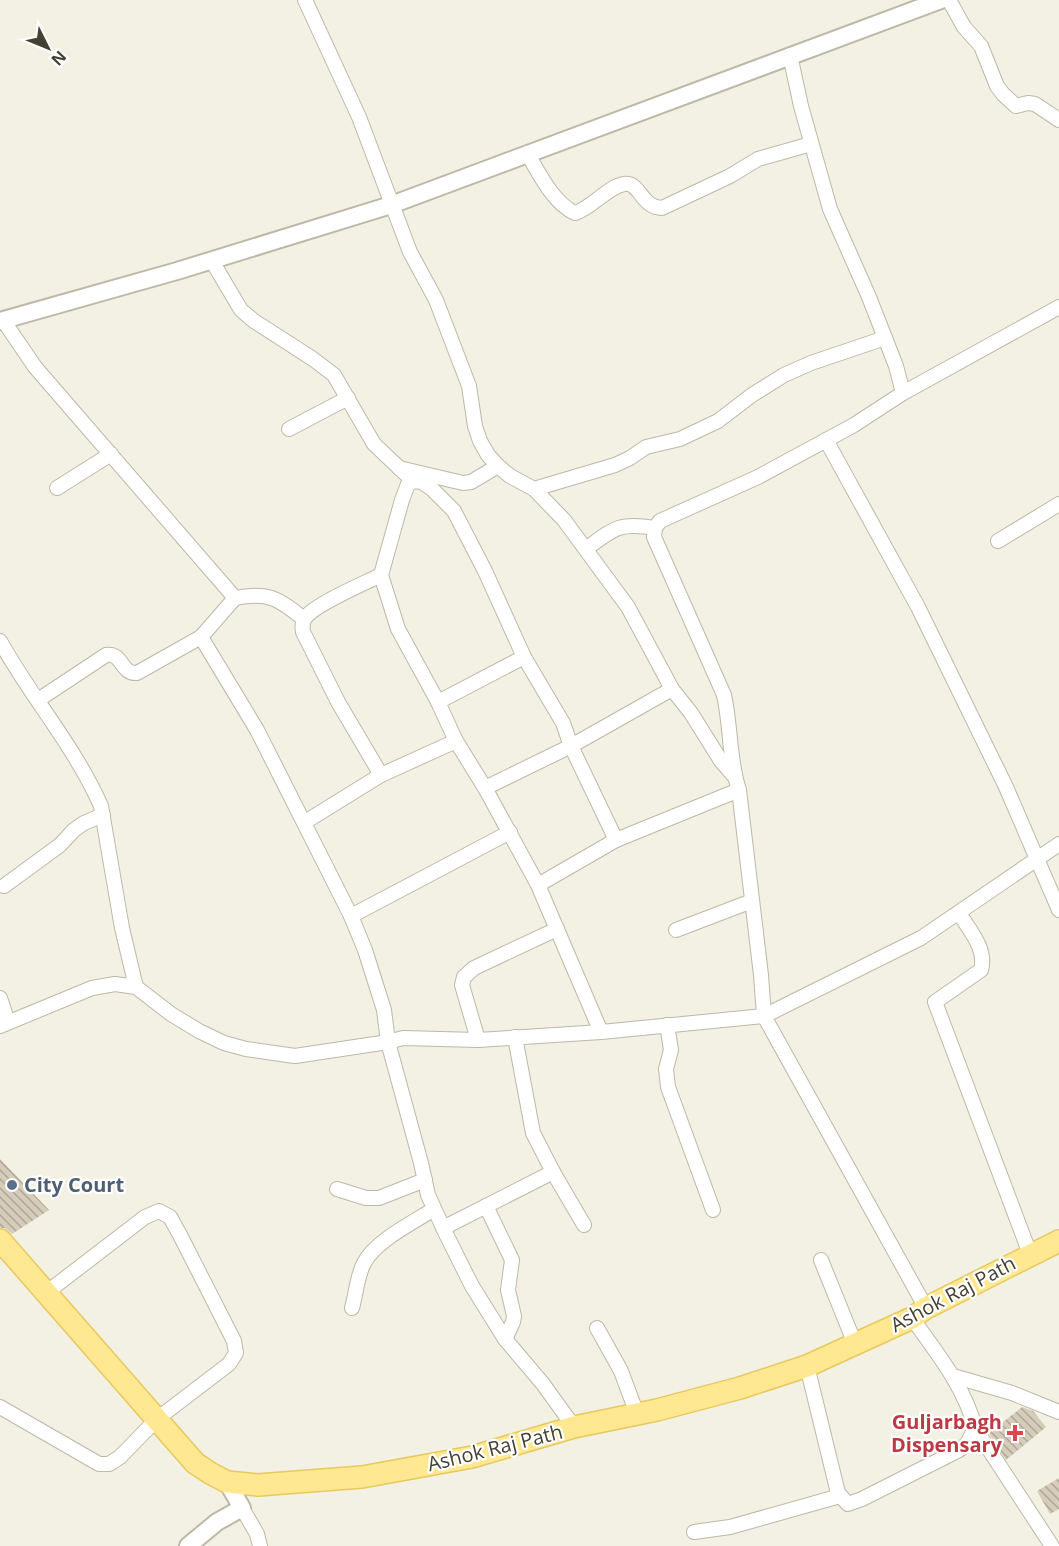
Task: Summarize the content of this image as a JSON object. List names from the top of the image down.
{
  "streets": {
    "main road": ["Ashok Raj Path"]
  },
  "places": {
    "other": ["City Court"],
    "health": ["Guljarbagh Dispensary"]
  },
  "north": "bottom right"
}
